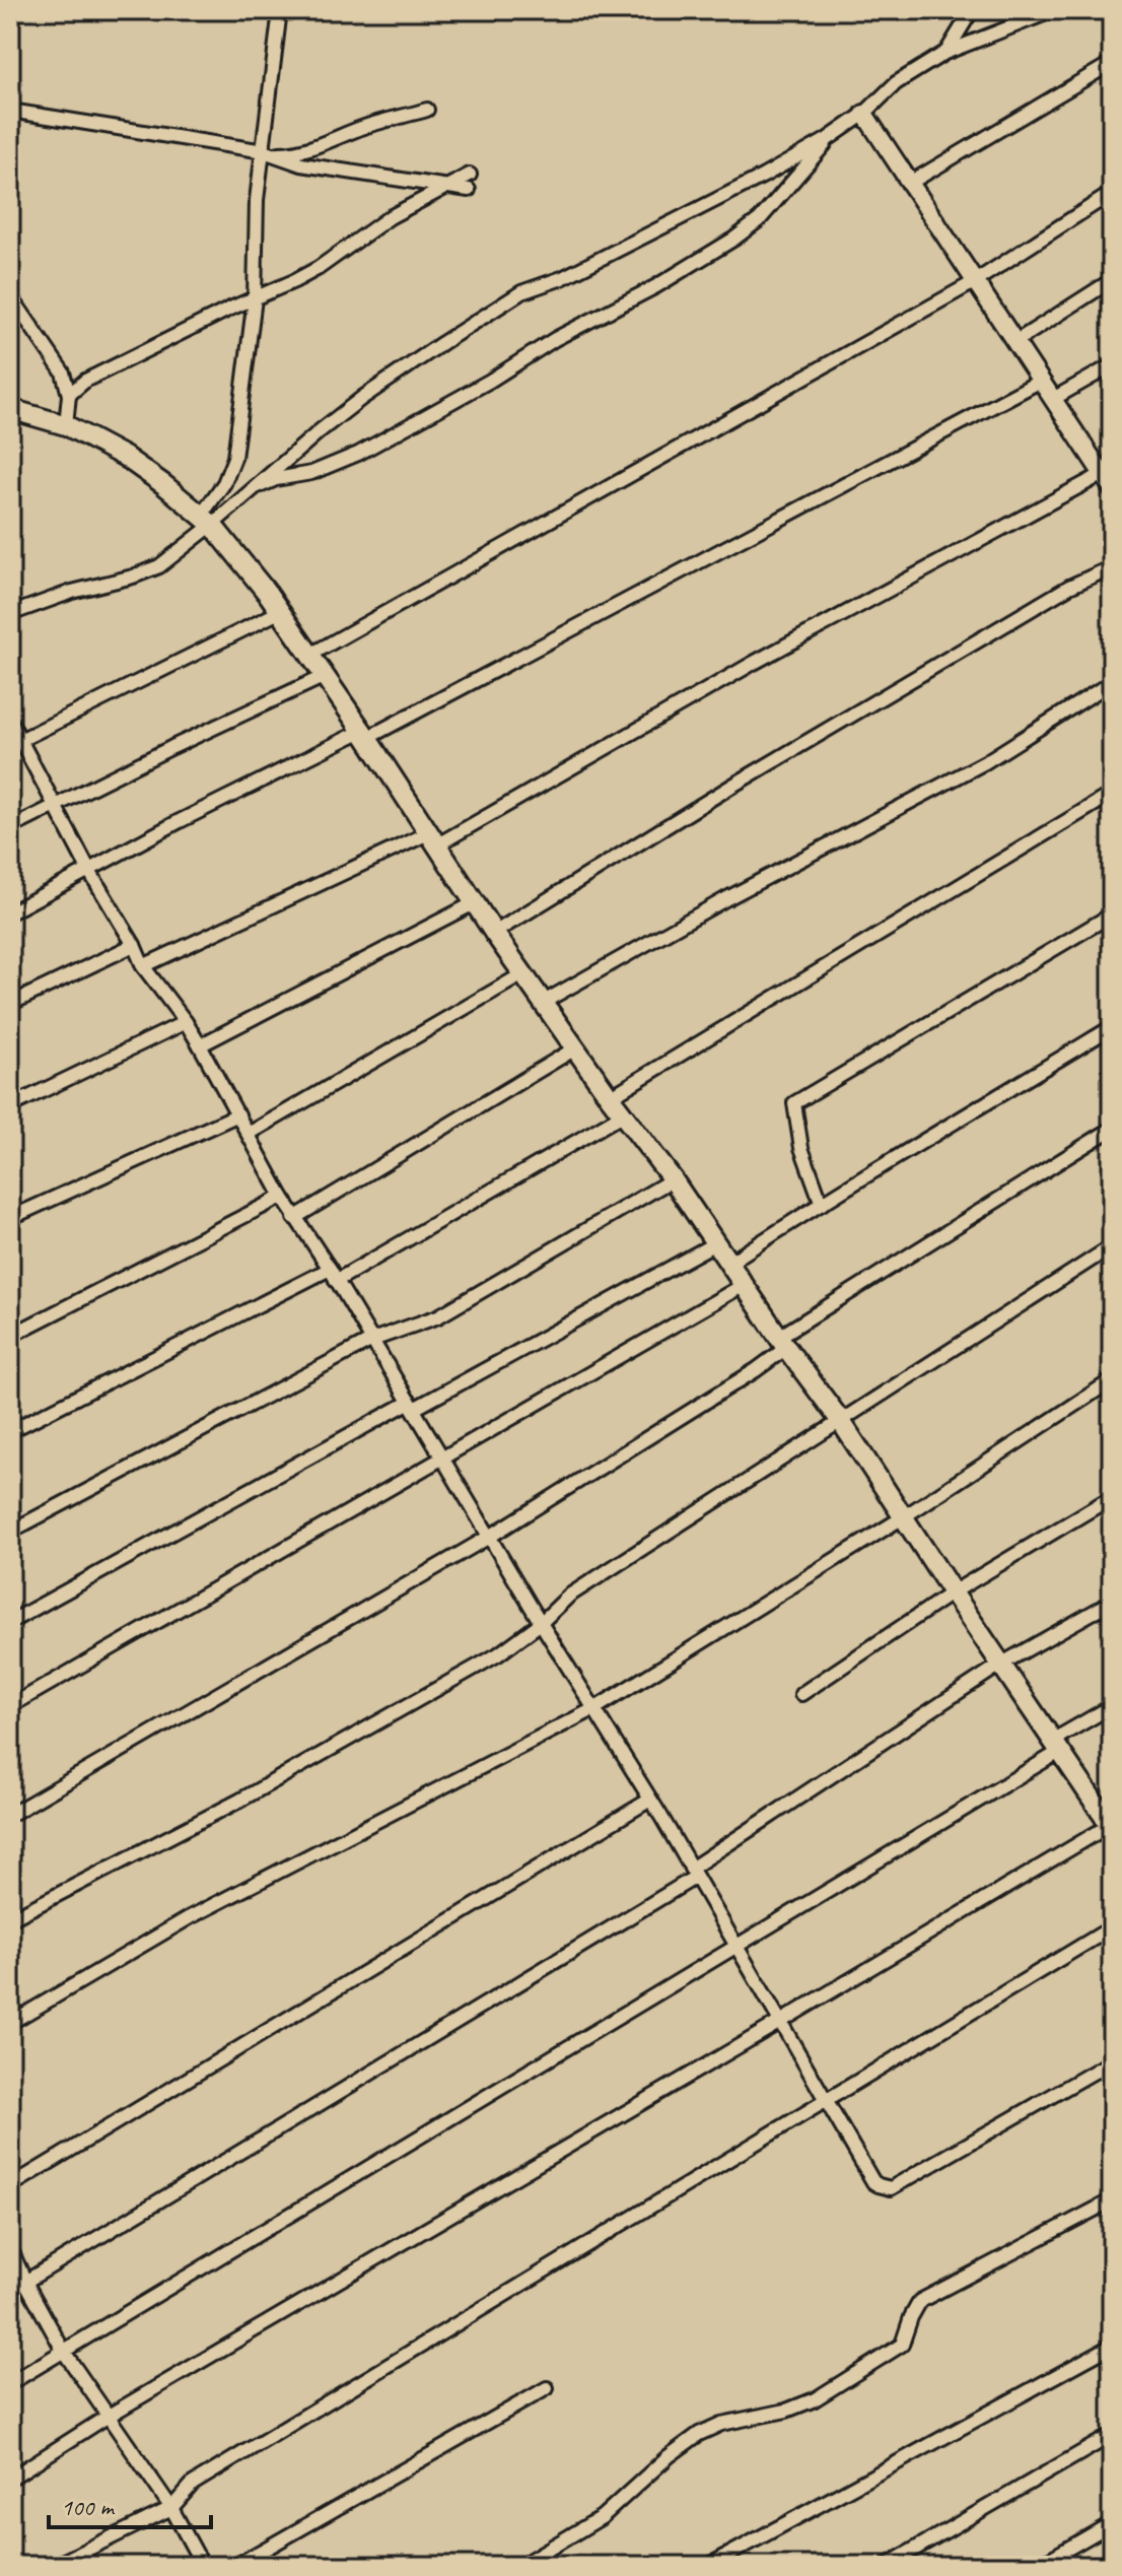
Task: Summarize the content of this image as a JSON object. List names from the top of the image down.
{
  "scale_bar": "100 m"
}
